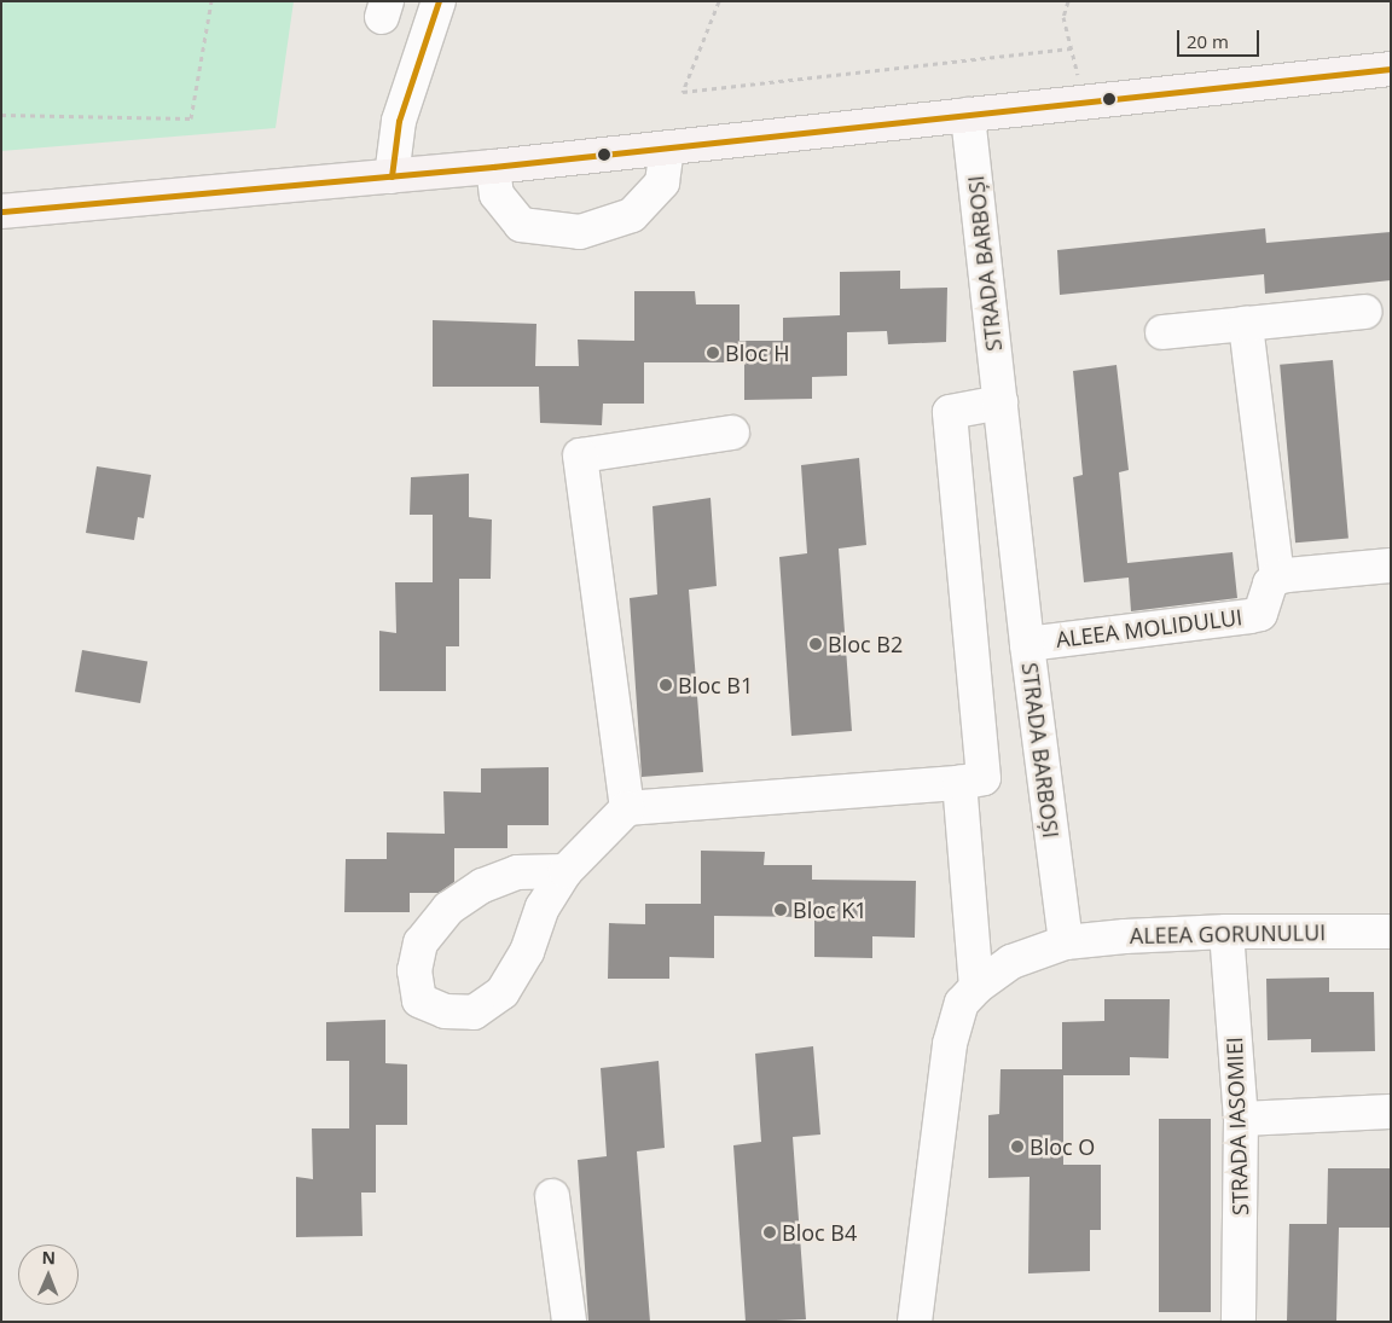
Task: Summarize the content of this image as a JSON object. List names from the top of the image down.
{
  "streets": {
    "street": [
      "STRADA BARBOȘI",
      "ALEEA MOLIDULUI",
      "ALEEA GORUNULUI",
      "STRADA IASOMIEI"
    ]
  },
  "crossings": [
    ["STRADA BARBOȘI", "ALEEA MOLIDULUI"],
    ["STRADA BARBOȘI", "ALEEA GORUNULUI"],
    ["ALEEA GORUNULUI", "STRADA IASOMIEI"]
  ],
  "places": [
    "Bloc H",
    "Bloc B2",
    "Bloc B1",
    "Bloc K1",
    "Bloc O",
    "Bloc B4"
  ],
  "scale_bar": "20 m",
  "north": "top"
}
